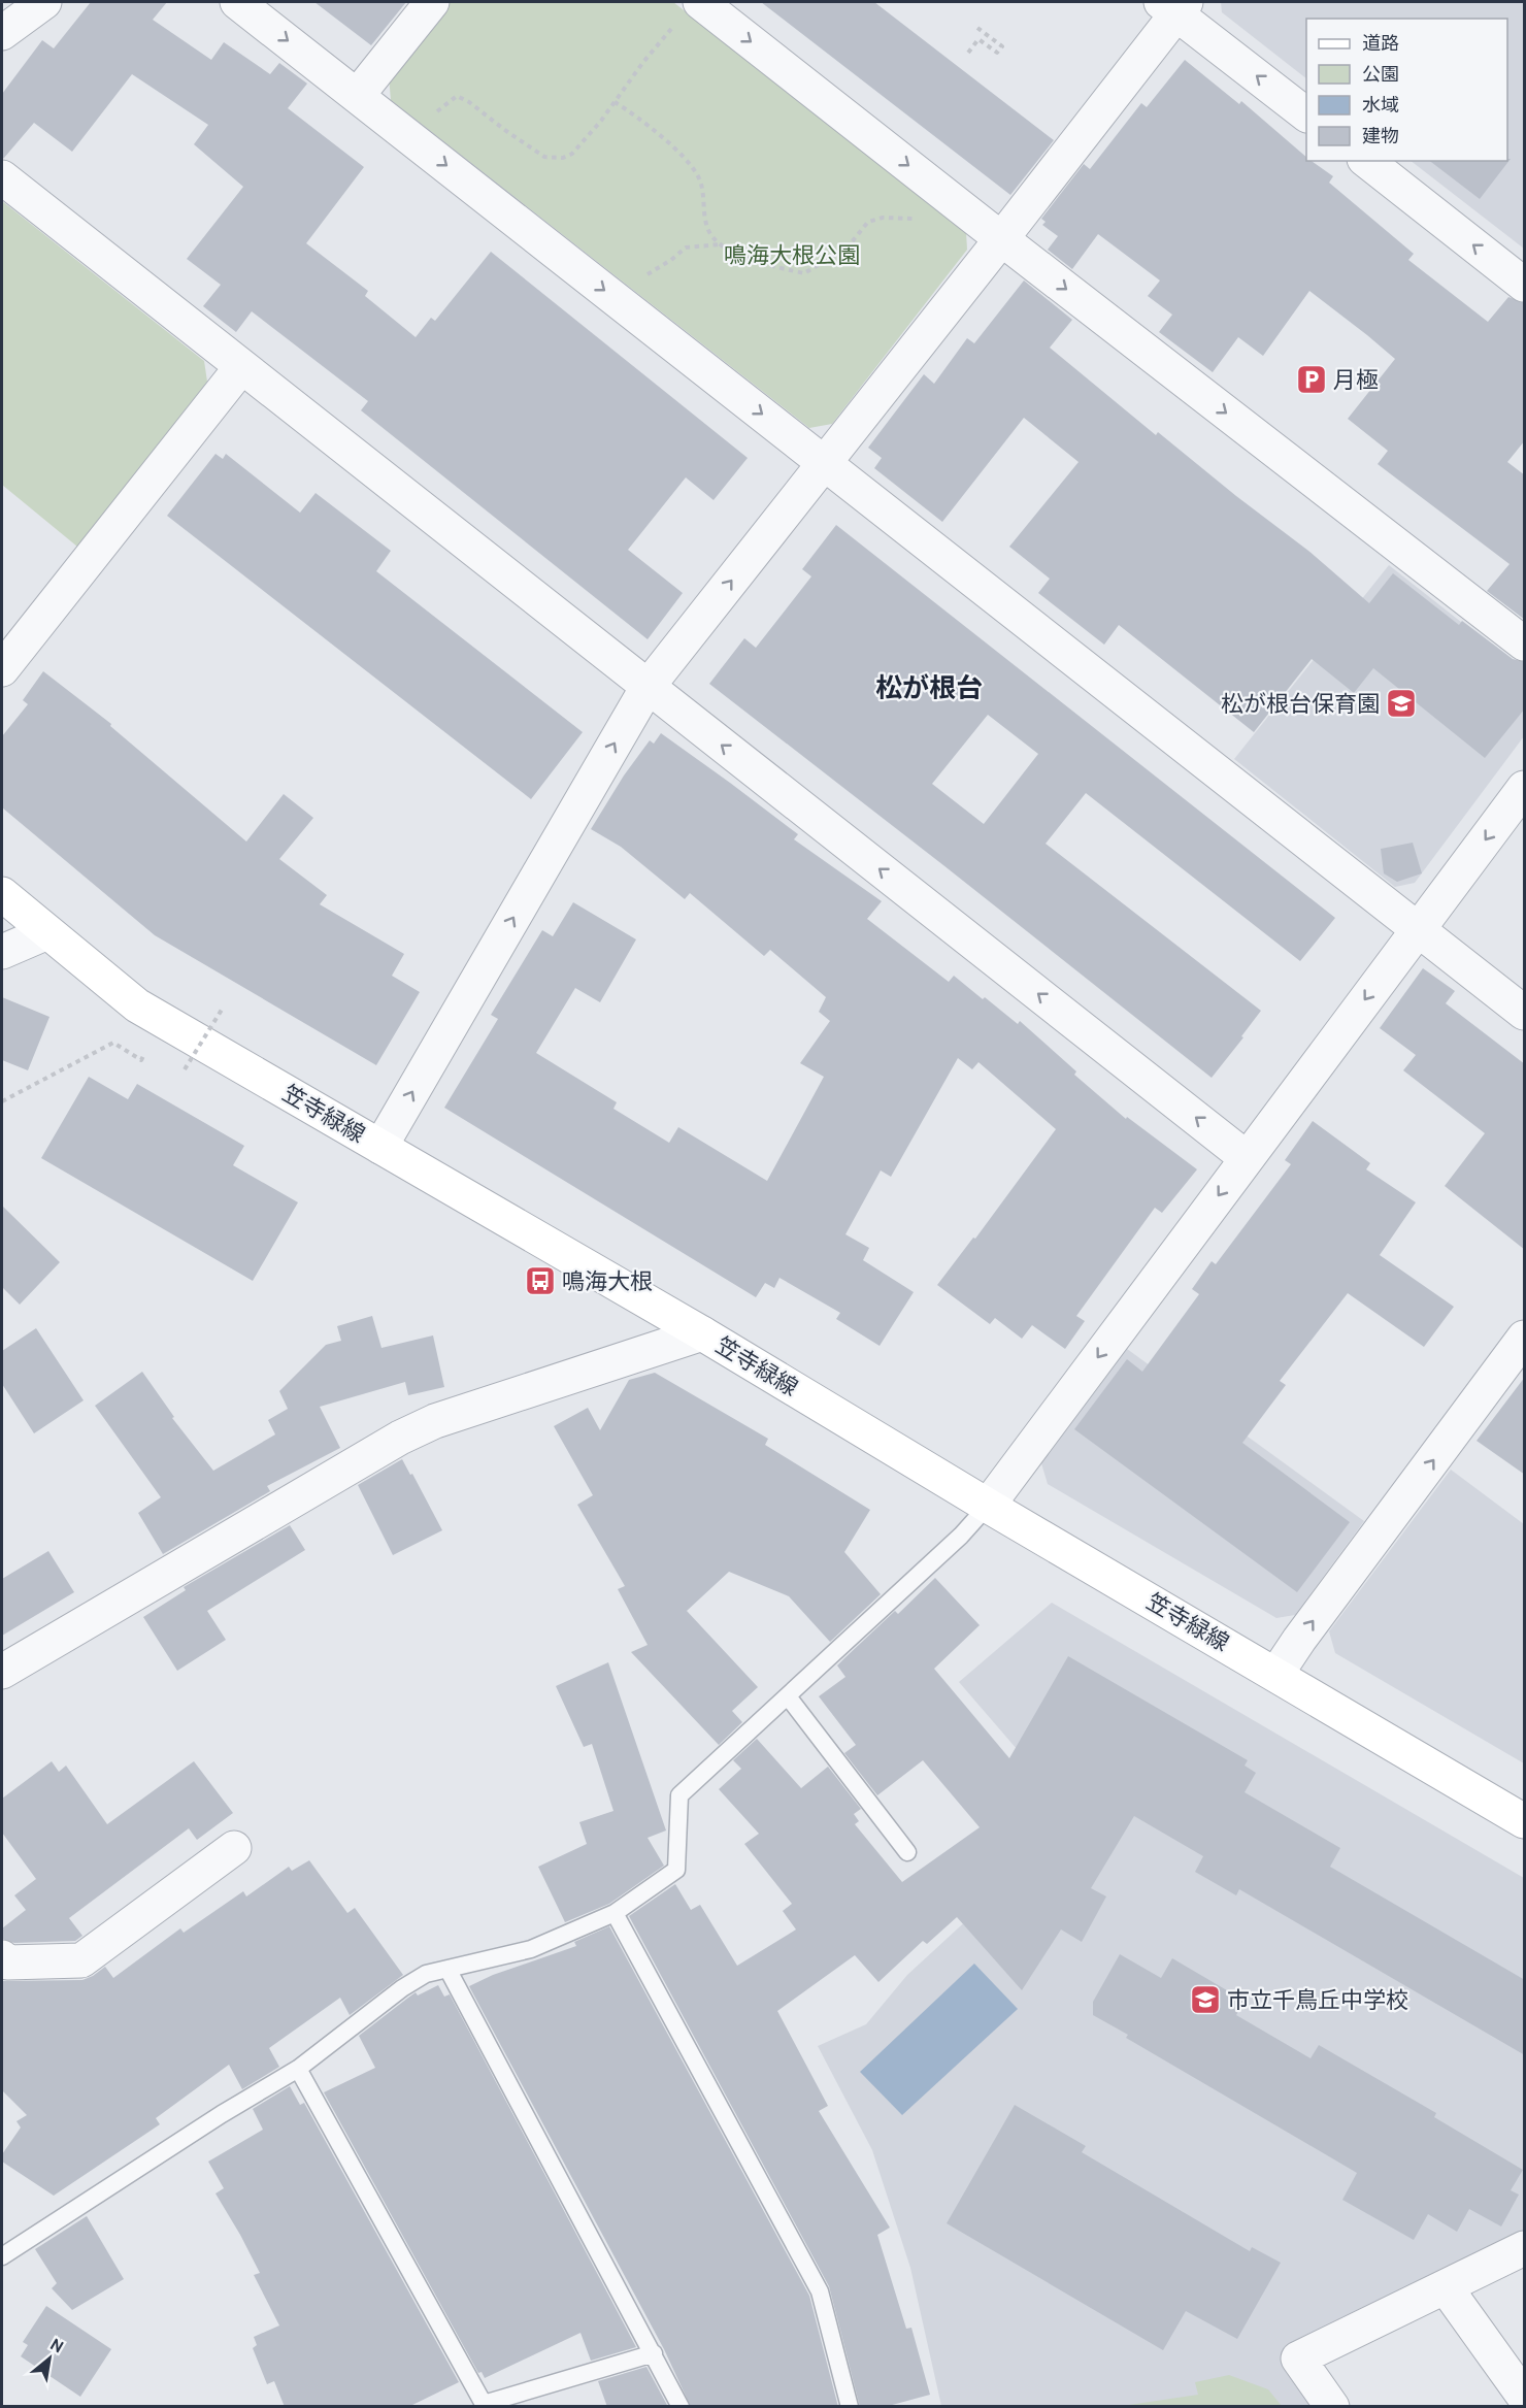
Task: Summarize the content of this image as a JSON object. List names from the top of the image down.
{
  "streets": {
    "street": ["笠寺緑線"]
  },
  "districts": ["松が根台"],
  "parks": ["鳴海大根公園"],
  "places": {
    "parking": ["月極"],
    "school or university": ["松が根台保育園", "市立千鳥丘中学校"],
    "bus stop": ["鳴海大根"]
  },
  "legend": [
    "道路",
    "公園",
    "水域",
    "建物"
  ],
  "north": "top right"
}
